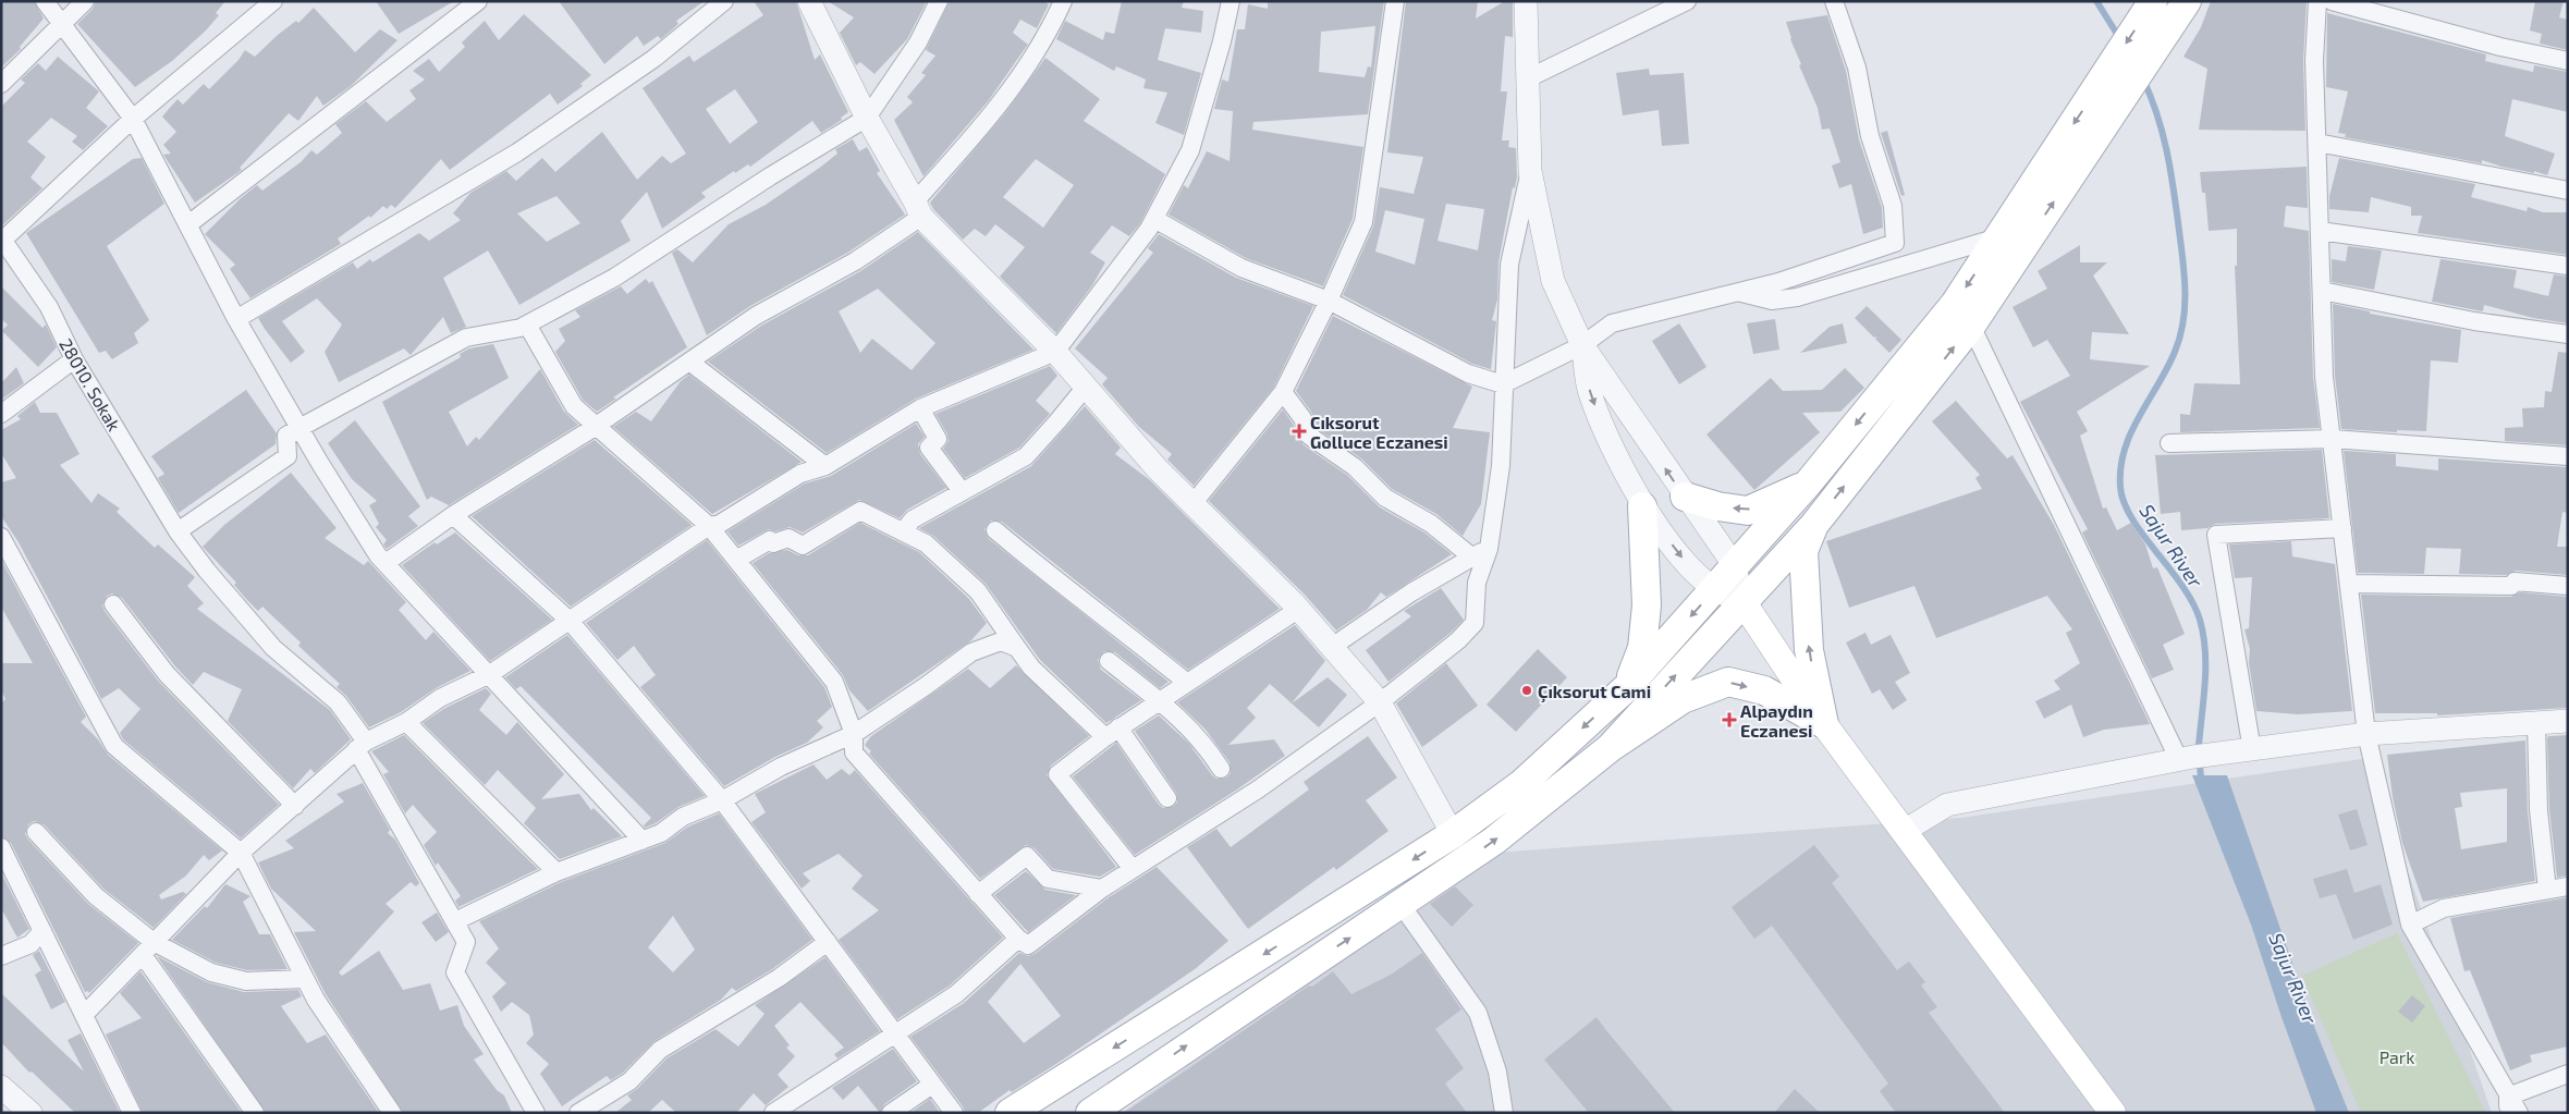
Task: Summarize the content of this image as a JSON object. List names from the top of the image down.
{
  "streets": {
    "street": ["28010. Sokak"]
  },
  "water": ["Sajur River"],
  "parks": ["Park"],
  "places": {
    "health": ["Cıksorut Golluce Eczanesi", "Alpaydın Eczanesi"],
    "other": ["Çıksorut Cami"]
  }
}
